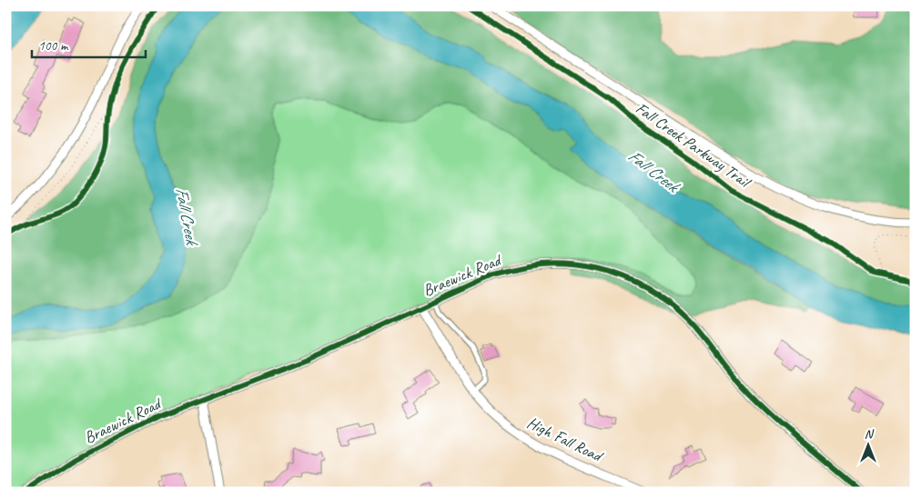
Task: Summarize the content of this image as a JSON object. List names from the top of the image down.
{
  "streets": {
    "street": ["Braewick Road", "High Fall Road"],
    "cycle path": ["Fall Creek Parkway Trail"]
  },
  "crossings": [
    ["Braewick Road", "High Fall Road"]
  ],
  "water": ["Fall Creek"],
  "scale_bar": "100 m",
  "north": "top"
}
